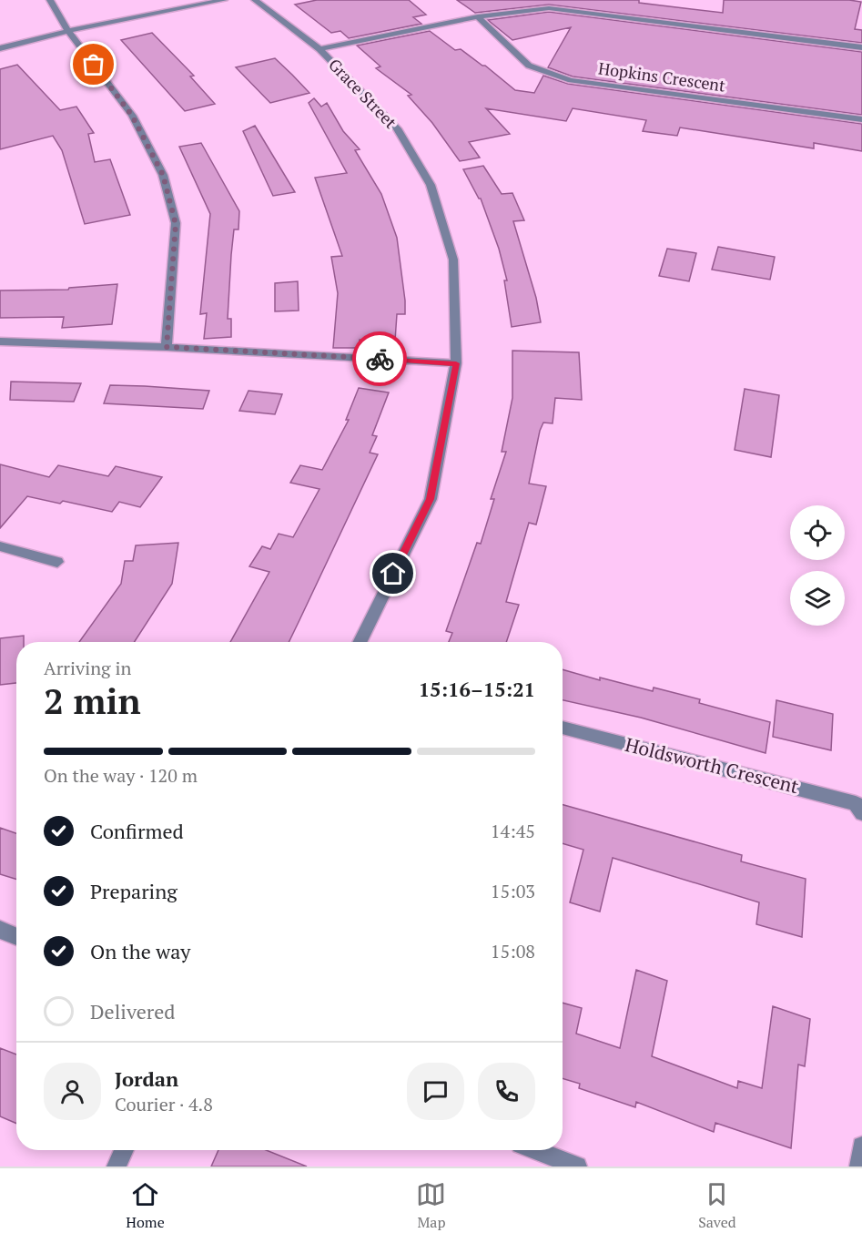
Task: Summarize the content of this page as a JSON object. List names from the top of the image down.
{
  "streets": {
    "street": ["Hopkins Crescent", "Grace Street", "Holdsworth Crescent"]
  },
  "page": {
    "heading": ["2 min", "Arriving in", "15:16–15:21"],
    "panel": ["Jordan", "Courier · 4.8"],
    "bar": "On the way · 120 m",
    "list": [
      ["Confirmed", "14:45"],
      ["Preparing", "15:03"],
      ["On the way", "15:08"],
      "Delivered"
    ],
    "tabs": ["Home", "Map", "Saved"]
  }
}
